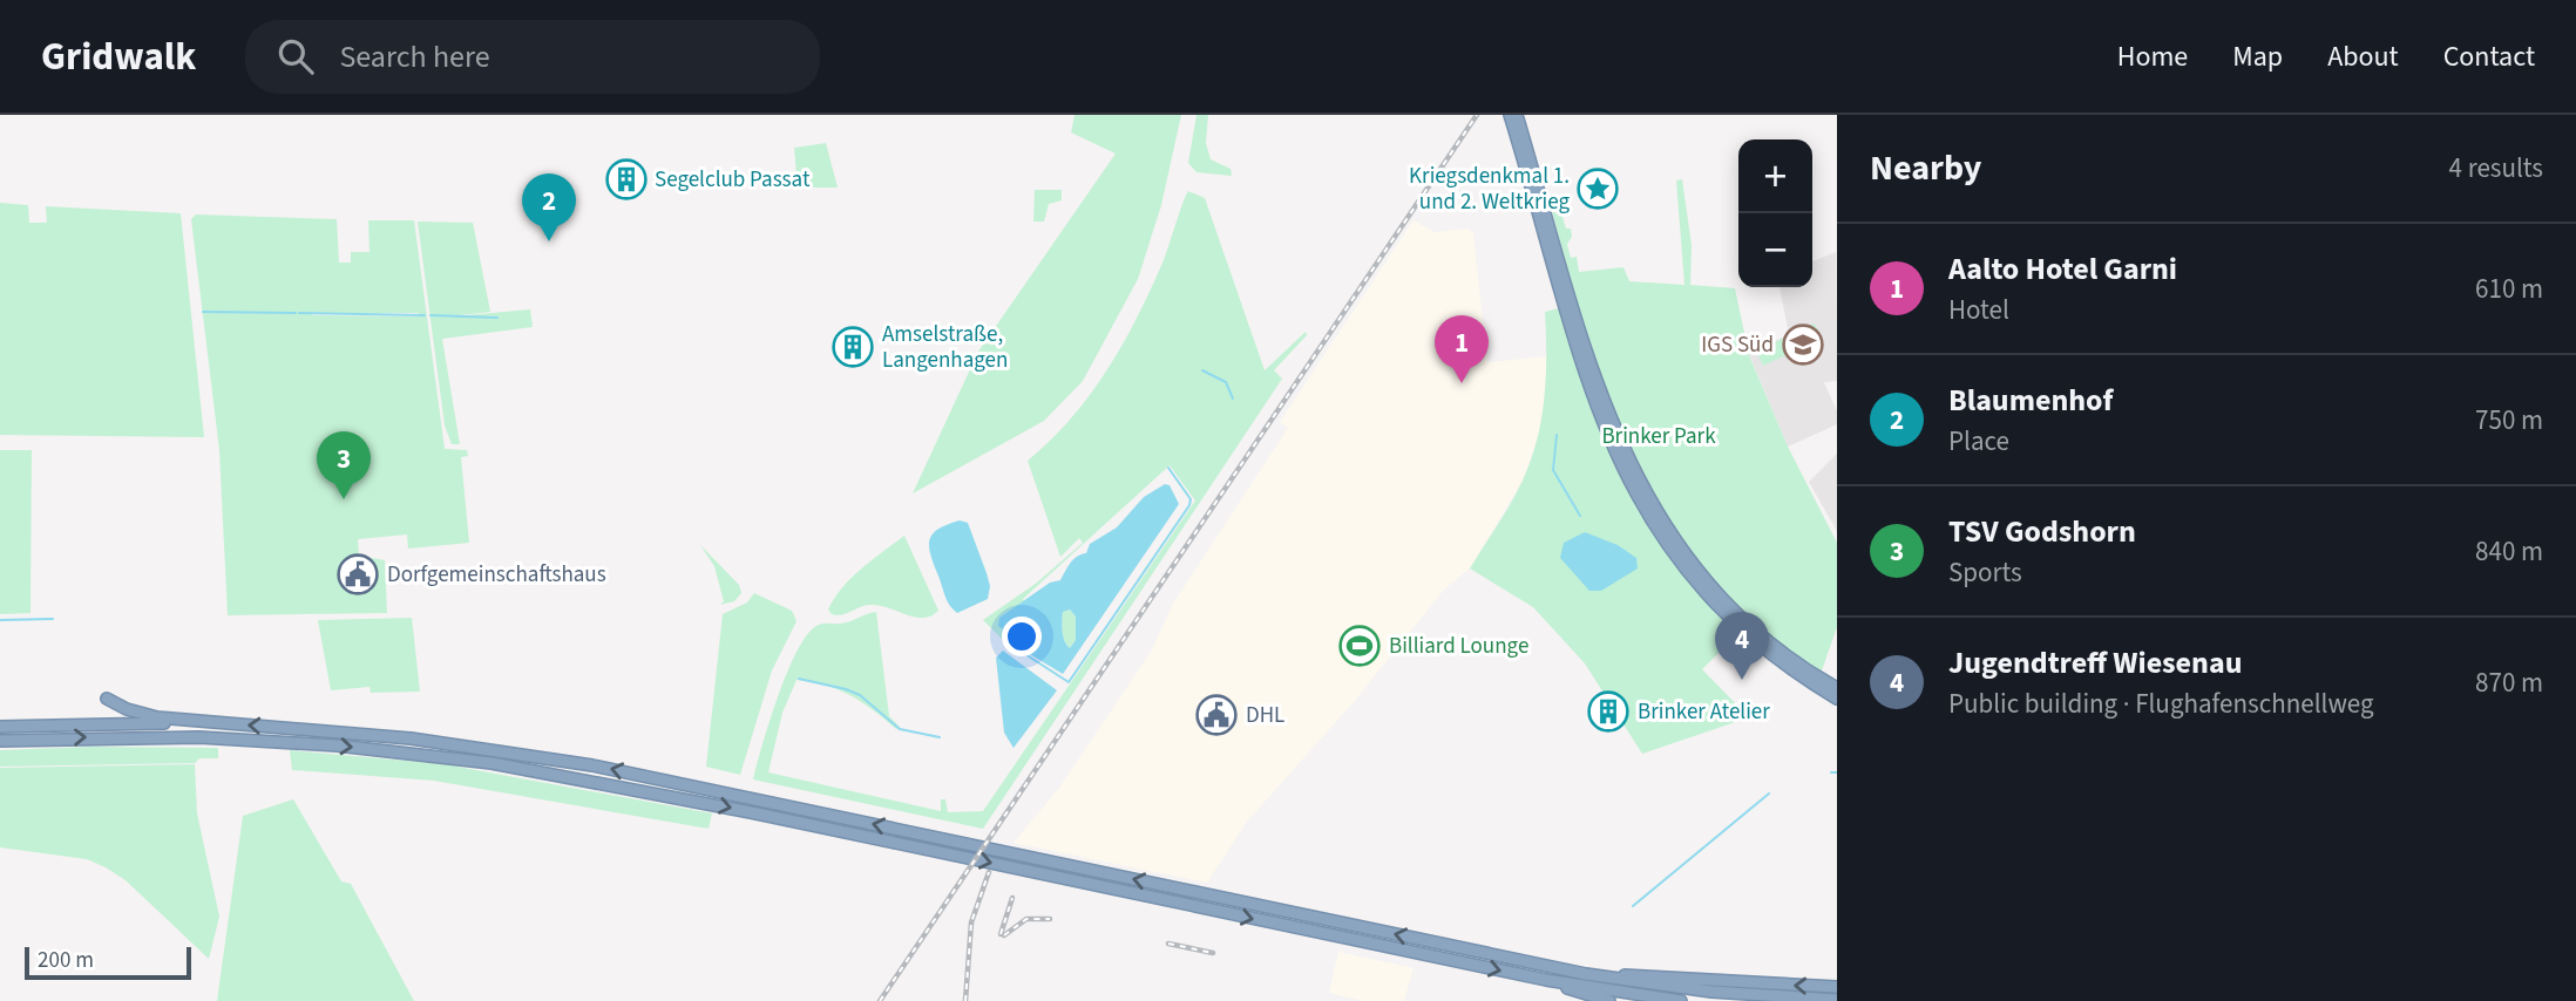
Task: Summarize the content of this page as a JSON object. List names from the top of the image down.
{
  "parks": ["Brinker Park"],
  "places": {
    "building": ["Segelclub Passat", "Amselstraße, Langenhagen", "Brinker Atelier"],
    "place": ["Kriegsdenkmal 1. und 2. Weltkrieg"],
    "school or university": ["IGS Süd"],
    "public building": ["Dorfgemeinschaftshaus", "DHL"],
    "sports": ["Billiard Lounge"]
  },
  "scale_bar": "200 m",
  "page": {
    "header": "Gridwalk",
    "search": "Search here",
    "nav": [
      "Home",
      "Map",
      "About",
      "Contact"
    ],
    "heading": ["Nearby", "4 results"],
    "map_buttons": ["+", "−"],
    "pins": [
      "2",
      "1",
      "3",
      "4"
    ],
    "list": [
      {
        "mark": "1",
        "name": "Aalto Hotel Garni",
        "note": "Hotel",
        "value": "610 m"
      },
      {
        "mark": "2",
        "name": "Blaumenhof",
        "note": "Place",
        "value": "750 m"
      },
      {
        "mark": "3",
        "name": "TSV Godshorn",
        "note": "Sports",
        "value": "840 m"
      },
      {
        "mark": "4",
        "name": "Jugendtreff Wiesenau",
        "note": "Public building · Flughafenschnellweg",
        "value": "870 m"
      }
    ],
    "scale": "200 m"
  }
}
